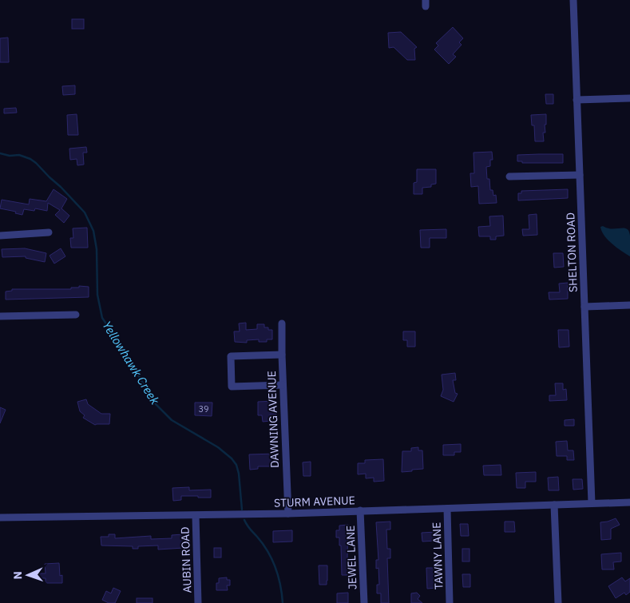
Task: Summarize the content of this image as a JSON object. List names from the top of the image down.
{
  "streets": {
    "street": [
      "SHELTON ROAD",
      "DAWNING AVENUE",
      "STURM AVENUE",
      "TAWNY LANE",
      "JEWEL LANE",
      "AUBIN ROAD"
    ]
  },
  "crossings": [
    ["SHELTON ROAD", "STURM AVENUE"],
    ["DAWNING AVENUE", "STURM AVENUE"],
    ["STURM AVENUE", "TAWNY LANE"],
    ["STURM AVENUE", "JEWEL LANE"],
    ["STURM AVENUE", "AUBIN ROAD"]
  ],
  "water": ["Yellowhawk Creek"],
  "house_numbers": ["39"],
  "north": "left"
}
